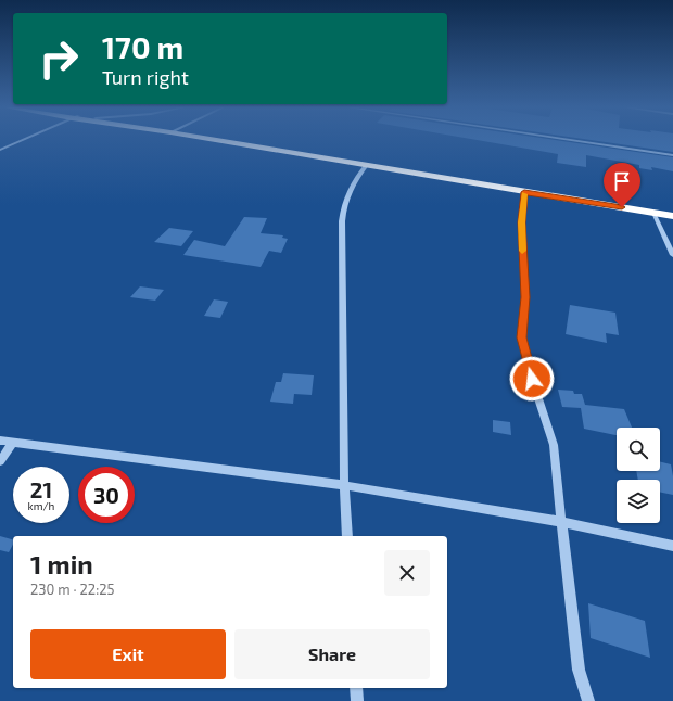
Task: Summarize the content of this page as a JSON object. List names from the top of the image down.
{
  "page": {
    "turn": ["170 m", "Turn right"],
    "speed": "21 km/h",
    "limit": "30",
    "heading": ["1 min", "230 m · 22:25"],
    "buttons": ["Exit", "Share"]
  }
}
